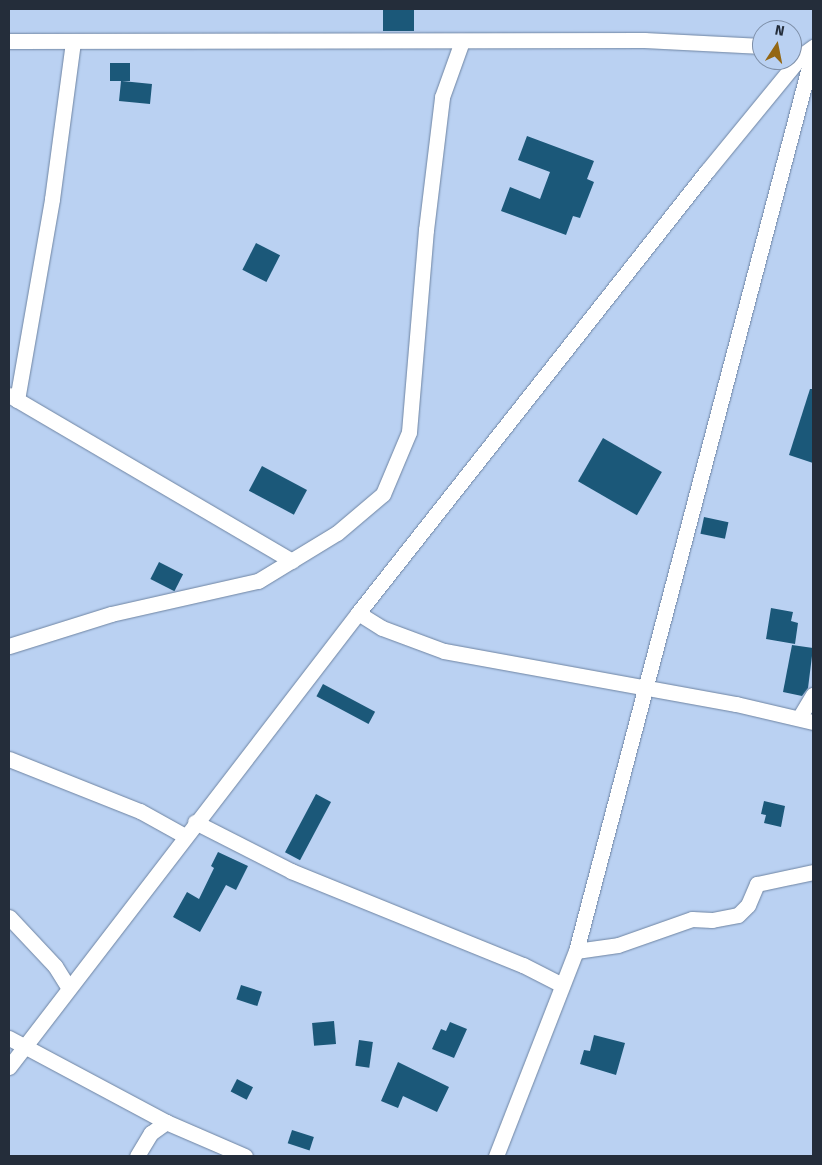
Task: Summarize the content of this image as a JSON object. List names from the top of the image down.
{
  "north": "top"
}
